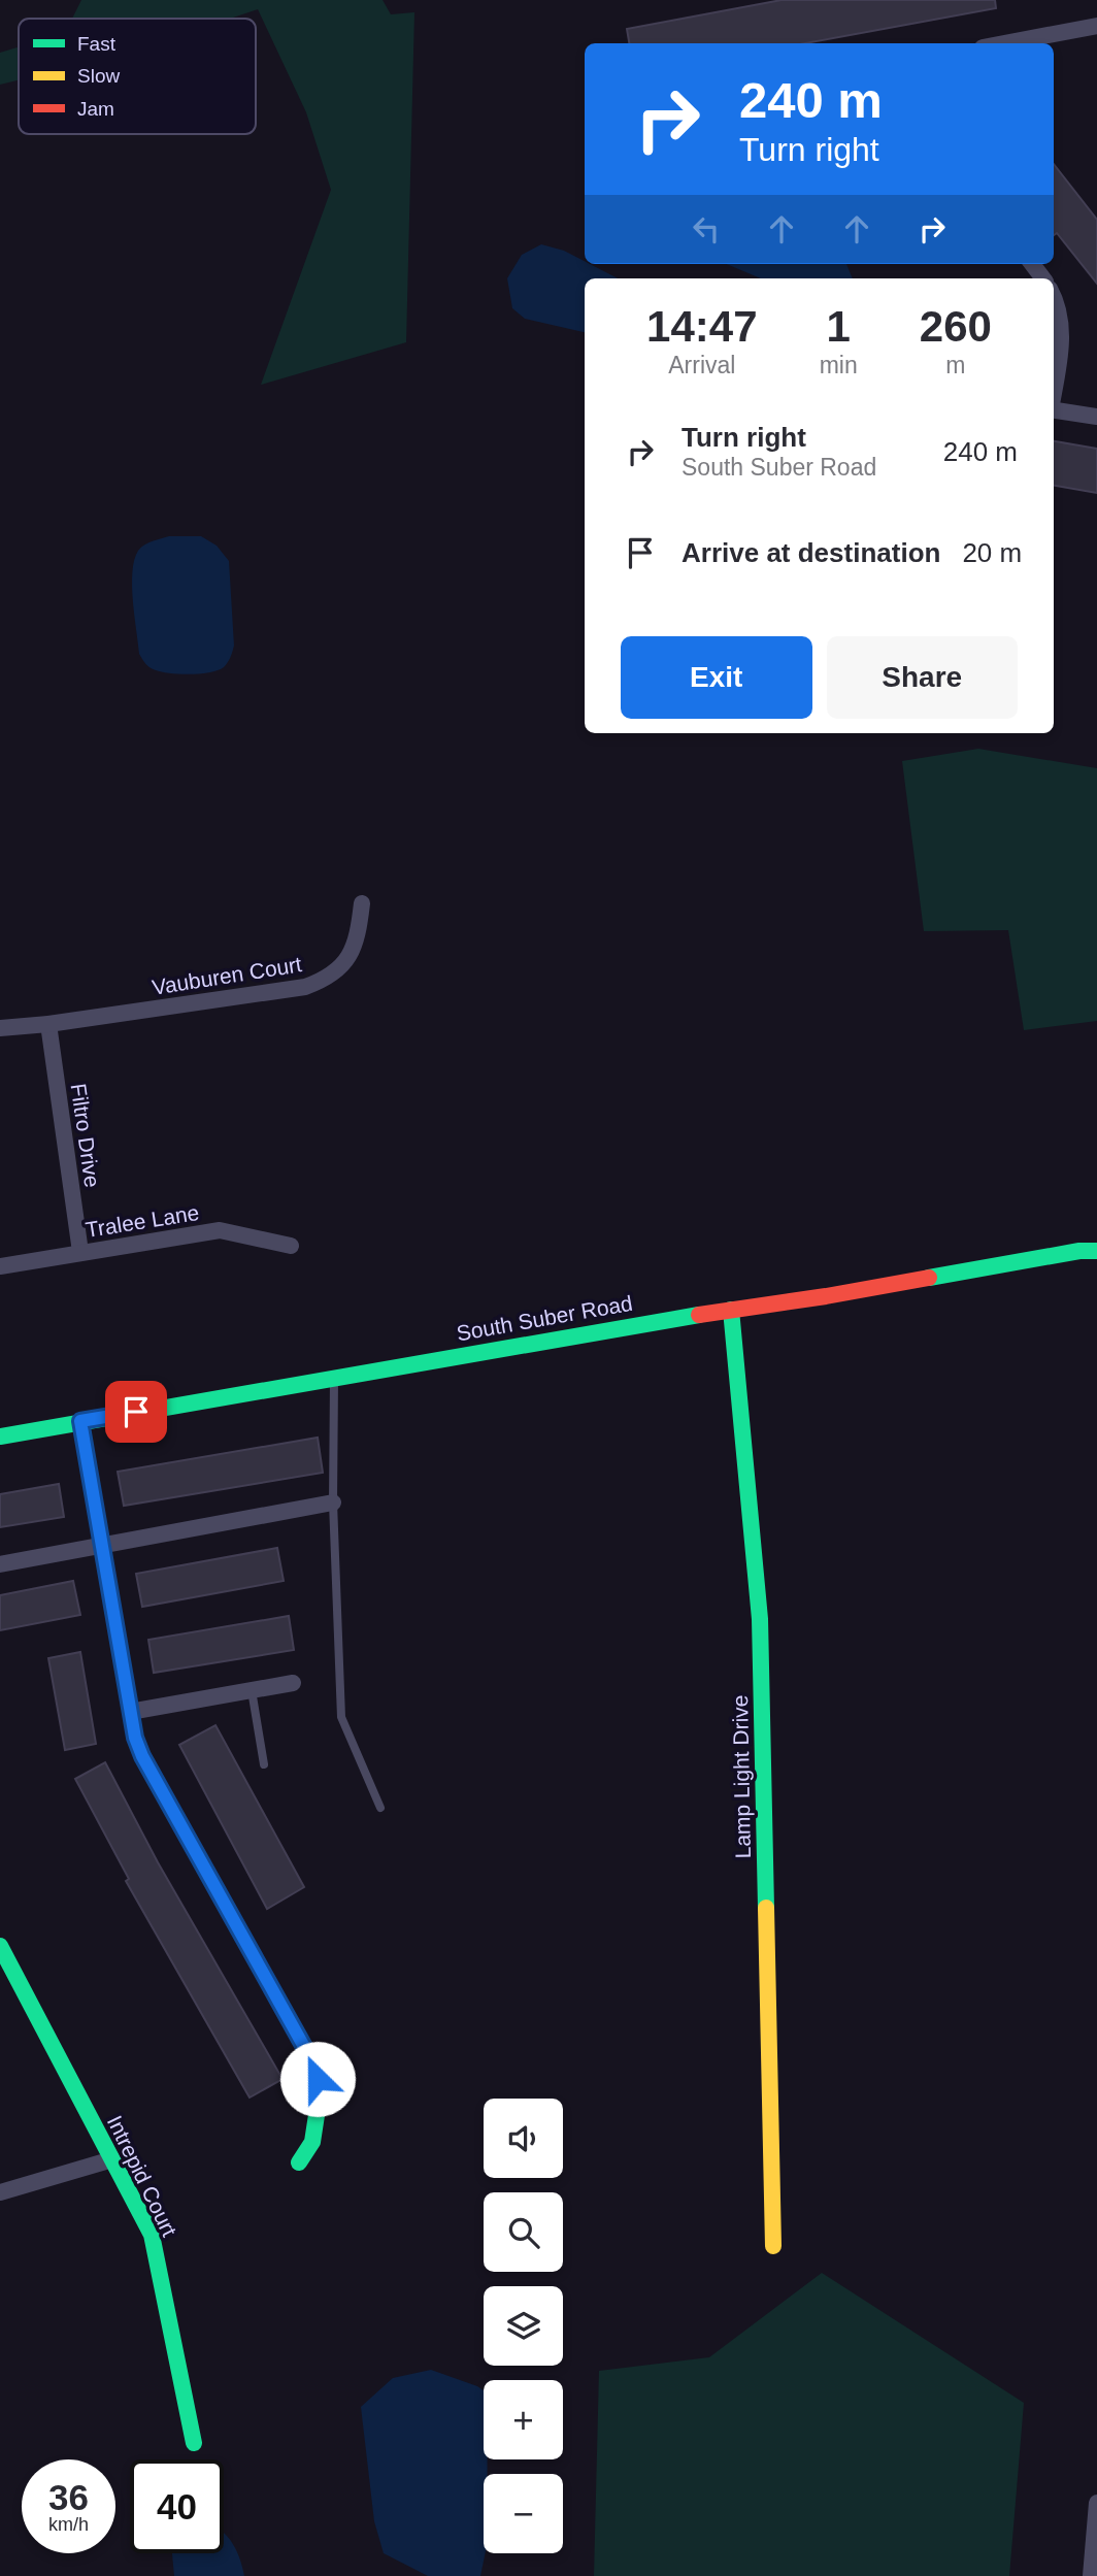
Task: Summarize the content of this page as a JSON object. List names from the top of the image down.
{
  "streets": {
    "street": [
      "Vauburen Court",
      "Filtro Drive",
      "Tralee Lane",
      "South Suber Road",
      "Lamp Light Drive",
      "Intrepid Court"
    ]
  },
  "crossings": [
    ["Vauburen Court", "Filtro Drive"],
    ["Filtro Drive", "Tralee Lane"],
    ["South Suber Road", "Lamp Light Drive"]
  ],
  "legend": ["Fast", "Slow", "Jam"],
  "page": {
    "turn": ["240 m", "Turn right"],
    "eta": [
      "14:47",
      "Arrival",
      "1",
      "min",
      "260",
      "m"
    ],
    "list": [
      {
        "name": "Turn right",
        "note": "South Suber Road",
        "value": "240 m"
      },
      {
        "name": "Arrive at destination",
        "value": "20 m"
      }
    ],
    "buttons": ["Exit", "Share"],
    "map_buttons": ["+", "−"],
    "speed": "36 km/h",
    "limit": "40"
  }
}
